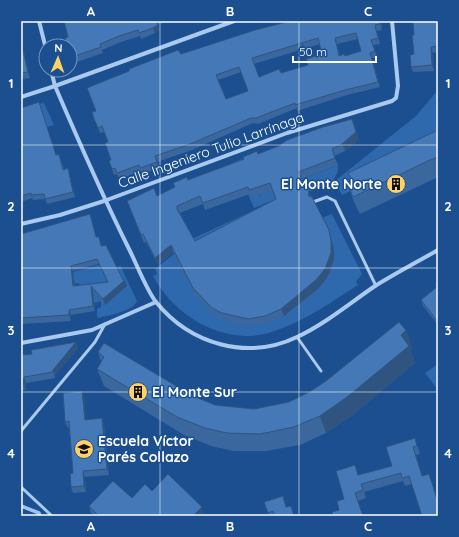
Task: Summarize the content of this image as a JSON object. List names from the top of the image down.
{
  "streets": {
    "street": ["Calle Ingeniero Tulio Larrínaga"]
  },
  "places": {
    "building": ["El Monte Norte", "El Monte Sur"],
    "school or university": ["Escuela Víctor Parés Collazo"]
  },
  "scale_bar": "50 m",
  "north": "top",
  "grid": {
    "columns": ["A", "B", "C"],
    "rows": [
      "1",
      "2",
      "3",
      "4"
    ]
  }
}
